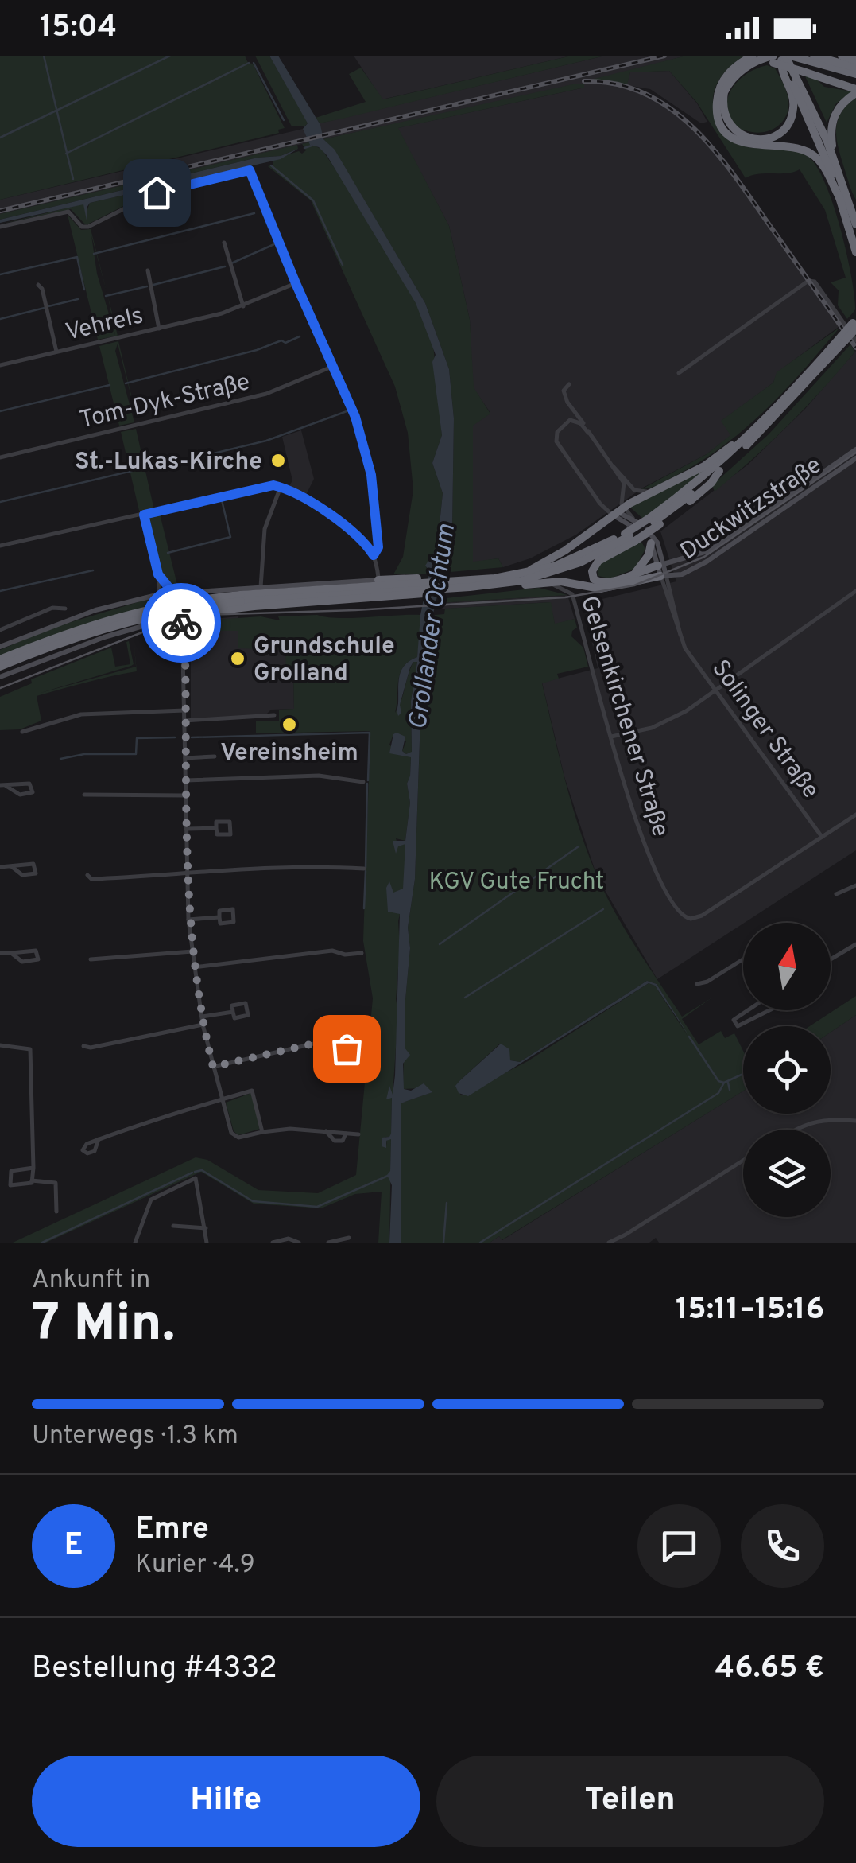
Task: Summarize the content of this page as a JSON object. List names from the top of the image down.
{
  "streets": {
    "main road": ["Duckwitzstraße", "Solinger Straße"],
    "street": ["Vehrels", "Tom-Dyk-Straße", "Gelsenkirchener Straße"]
  },
  "crossings": [
    ["Duckwitzstraße", "Solinger Straße"],
    ["Gelsenkirchener Straße", "Solinger Straße"]
  ],
  "water": ["Grollander Ochtum"],
  "parks": ["KGV Gute Frucht"],
  "places": ["St.-Lukas-Kirche", "Grundschule Grolland", "Vereinsheim"],
  "north": "top",
  "page": {
    "status": "15:04",
    "heading": ["7 Min.", "Ankunft in", "15:11–15:16"],
    "panel": [
      "Emre",
      "Kurier · 4.9",
      "Bestellung #4332",
      "46.65 €"
    ],
    "bar": "Unterwegs · 1.3 km",
    "round": "E",
    "buttons": ["Hilfe", "Teilen"]
  }
}
